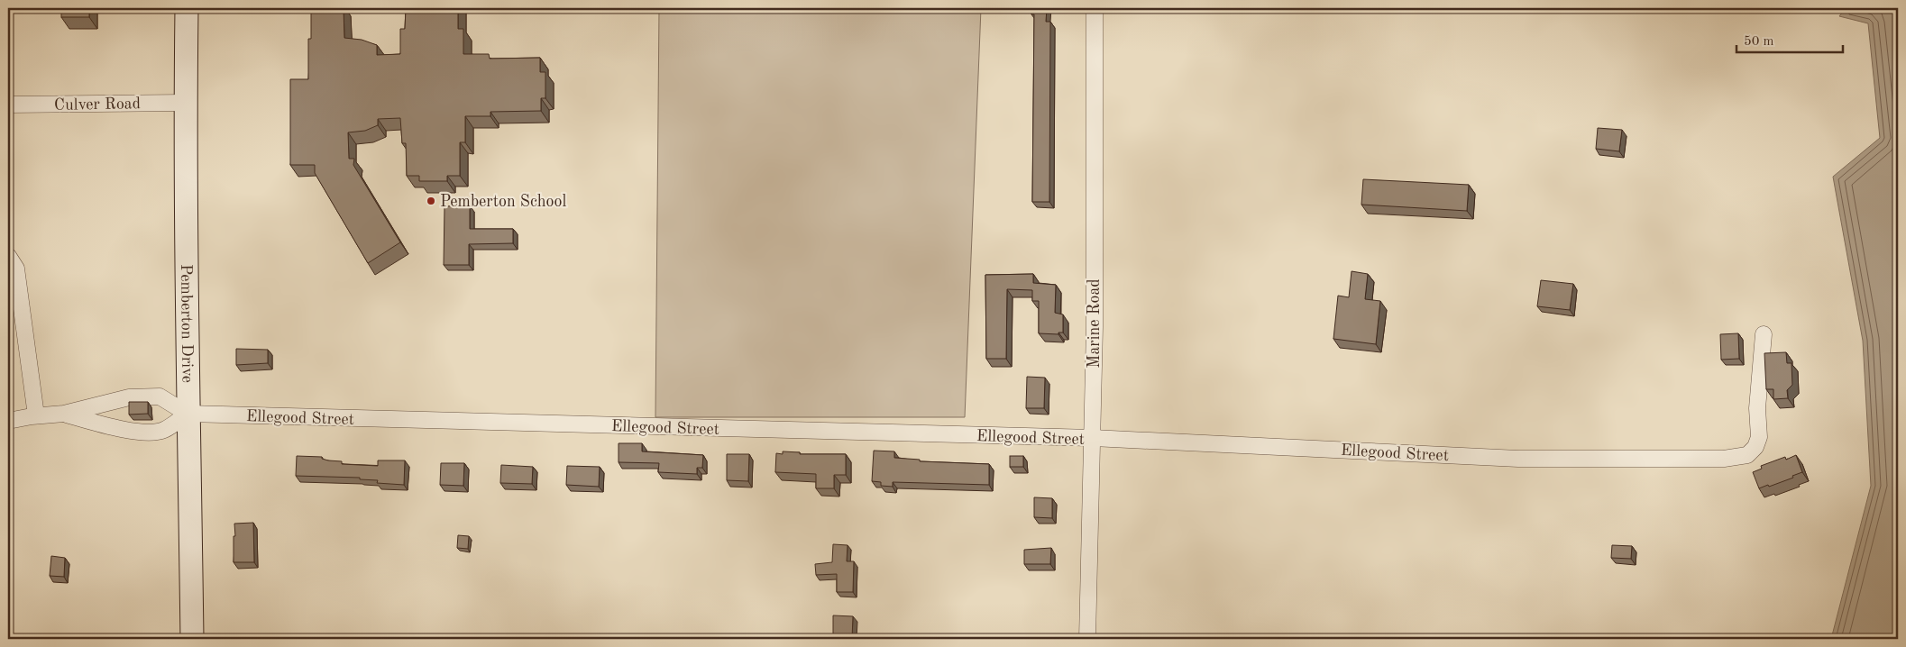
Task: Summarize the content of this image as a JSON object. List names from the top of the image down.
{
  "streets": {
    "street": [
      "Culver Road",
      "Pemberton Drive",
      "Marine Road",
      "Ellegood Street"
    ]
  },
  "crossings": [
    ["Culver Road", "Pemberton Drive"],
    ["Pemberton Drive", "Ellegood Street"],
    ["Marine Road", "Ellegood Street"]
  ],
  "places": ["Pemberton School"],
  "scale_bar": "50 m"
}
